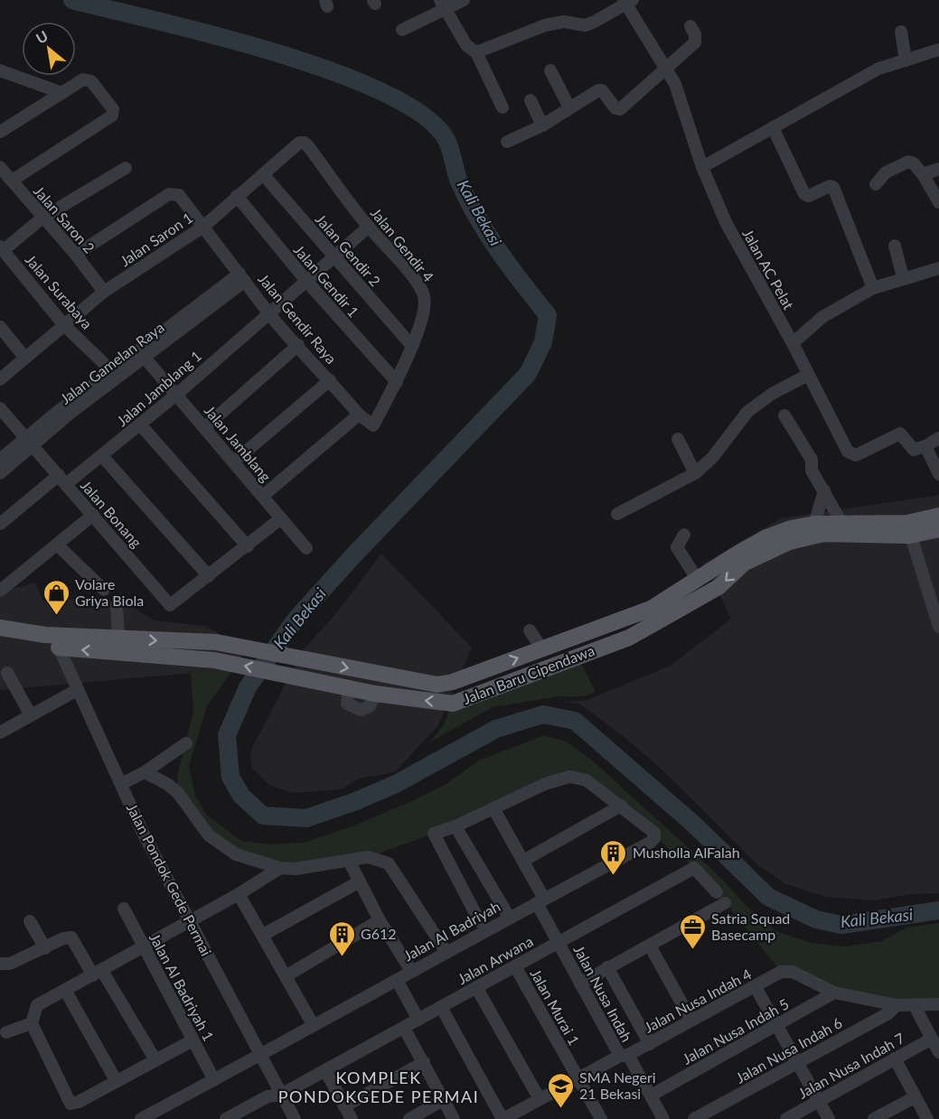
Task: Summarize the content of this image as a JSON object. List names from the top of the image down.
{
  "streets": {
    "main road": ["Jalan Baru Cipendawa"],
    "street": [
      "Jalan Saron 2",
      "Jalan Saron 1",
      "Jalan Gendir 4",
      "Jalan Gendir 2",
      "Jalan AC Pelat",
      "Jalan Gendir 1",
      "Jalan Surabaya",
      "Jalan Gendir Raya",
      "Jalan Gamelan Raya",
      "Jalan Jamblang 1",
      "Jalan Jamblang",
      "Jalan Bonang",
      "Jalan Pondok Gede Permai",
      "Jalan Al Badriyah",
      "Jalan Arwana",
      "Jalan Al Badriyah 1",
      "Jalan Nusa Indah",
      "Jalan Nusa Indah 4",
      "Jalan Murai 1",
      "Jalan Nusa Indah 5",
      "Jalan Nusa Indah 6",
      "Jalan Nusa Indah 7"
    ]
  },
  "crossings": [
    ["Jalan Saron 2", "Jalan Saron 1"],
    ["Jalan Saron 2", "Jalan Gendir Raya"],
    ["Jalan Saron 1", "Jalan Gendir 4"],
    ["Jalan Saron 1", "Jalan Gendir 2"],
    ["Jalan Saron 1", "Jalan Gendir 1"],
    ["Jalan Saron 1", "Jalan Surabaya"],
    ["Jalan Saron 1", "Jalan Gendir Raya"],
    ["Jalan Gendir 4", "Jalan Gendir 2"],
    ["Jalan Gendir 4", "Jalan Gendir 1"],
    ["Jalan Gendir 4", "Jalan Gendir Raya"],
    ["Jalan Gendir 4", "Jalan Jamblang 1"],
    ["Jalan Gendir 2", "Jalan Jamblang 1"],
    ["Jalan Gendir 1", "Jalan Jamblang 1"],
    ["Jalan Surabaya", "Jalan Gamelan Raya"],
    ["Jalan Gendir Raya", "Jalan Gamelan Raya"],
    ["Jalan Gendir Raya", "Jalan Jamblang 1"],
    ["Jalan Gamelan Raya", "Jalan Jamblang"],
    ["Jalan Gamelan Raya", "Jalan Bonang"],
    ["Jalan Jamblang 1", "Jalan Jamblang"],
    ["Jalan Jamblang 1", "Jalan Bonang"],
    ["Jalan Baru Cipendawa", "Jalan Pondok Gede Permai"],
    ["Jalan Pondok Gede Permai", "Jalan Al Badriyah"],
    ["Jalan Pondok Gede Permai", "Jalan Arwana"],
    ["Jalan Al Badriyah", "Jalan Al Badriyah 1"],
    ["Jalan Al Badriyah", "Jalan Nusa Indah"],
    ["Jalan Arwana", "Jalan Nusa Indah"],
    ["Jalan Arwana", "Jalan Murai 1"],
    ["Jalan Nusa Indah", "Jalan Nusa Indah 4"],
    ["Jalan Nusa Indah", "Jalan Nusa Indah 5"],
    ["Jalan Nusa Indah 4", "Jalan Murai 1"],
    ["Jalan Nusa Indah 4", "Jalan Nusa Indah 5"]
  ],
  "districts": ["KOMPLEK PONDOKGEDE PERMAI"],
  "water": ["Kali Bekasi"],
  "places": {
    "shop": ["Volare Griya Biola"],
    "building": ["Musholla AlFalah", "G612"],
    "office": ["Satria Squad Basecamp"],
    "school or university": ["SMA Negeri 21 Bekasi"]
  },
  "north": "top left"
}
